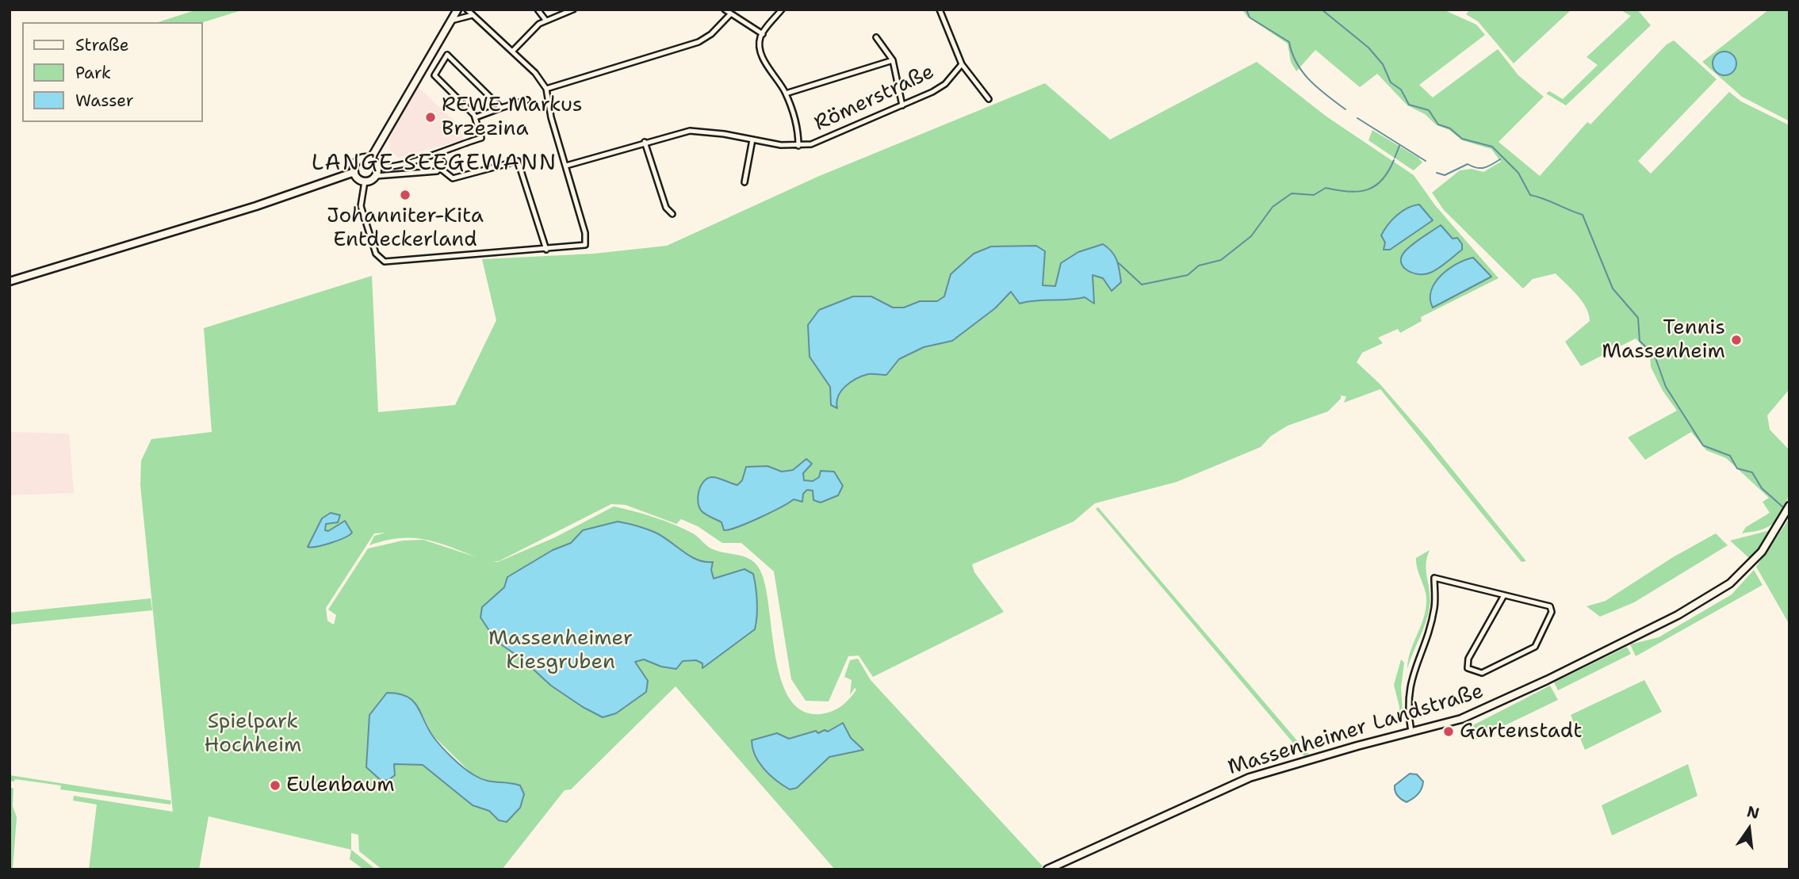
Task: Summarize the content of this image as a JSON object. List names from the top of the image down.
{
  "streets": {
    "street": ["Römerstraße", "Massenheimer Landstraße"]
  },
  "districts": ["LANGE SEEGEWANN"],
  "parks": ["Massenheimer Kiesgruben", "Spielpark Hochheim"],
  "places": [
    "REWE Markus Brzezina",
    "Johanniter-Kita Entdeckerland",
    "Tennis Massenheim",
    "Gartenstadt",
    "Eulenbaum"
  ],
  "legend": ["Straße", "Park", "Wasser"],
  "north": "top"
}
